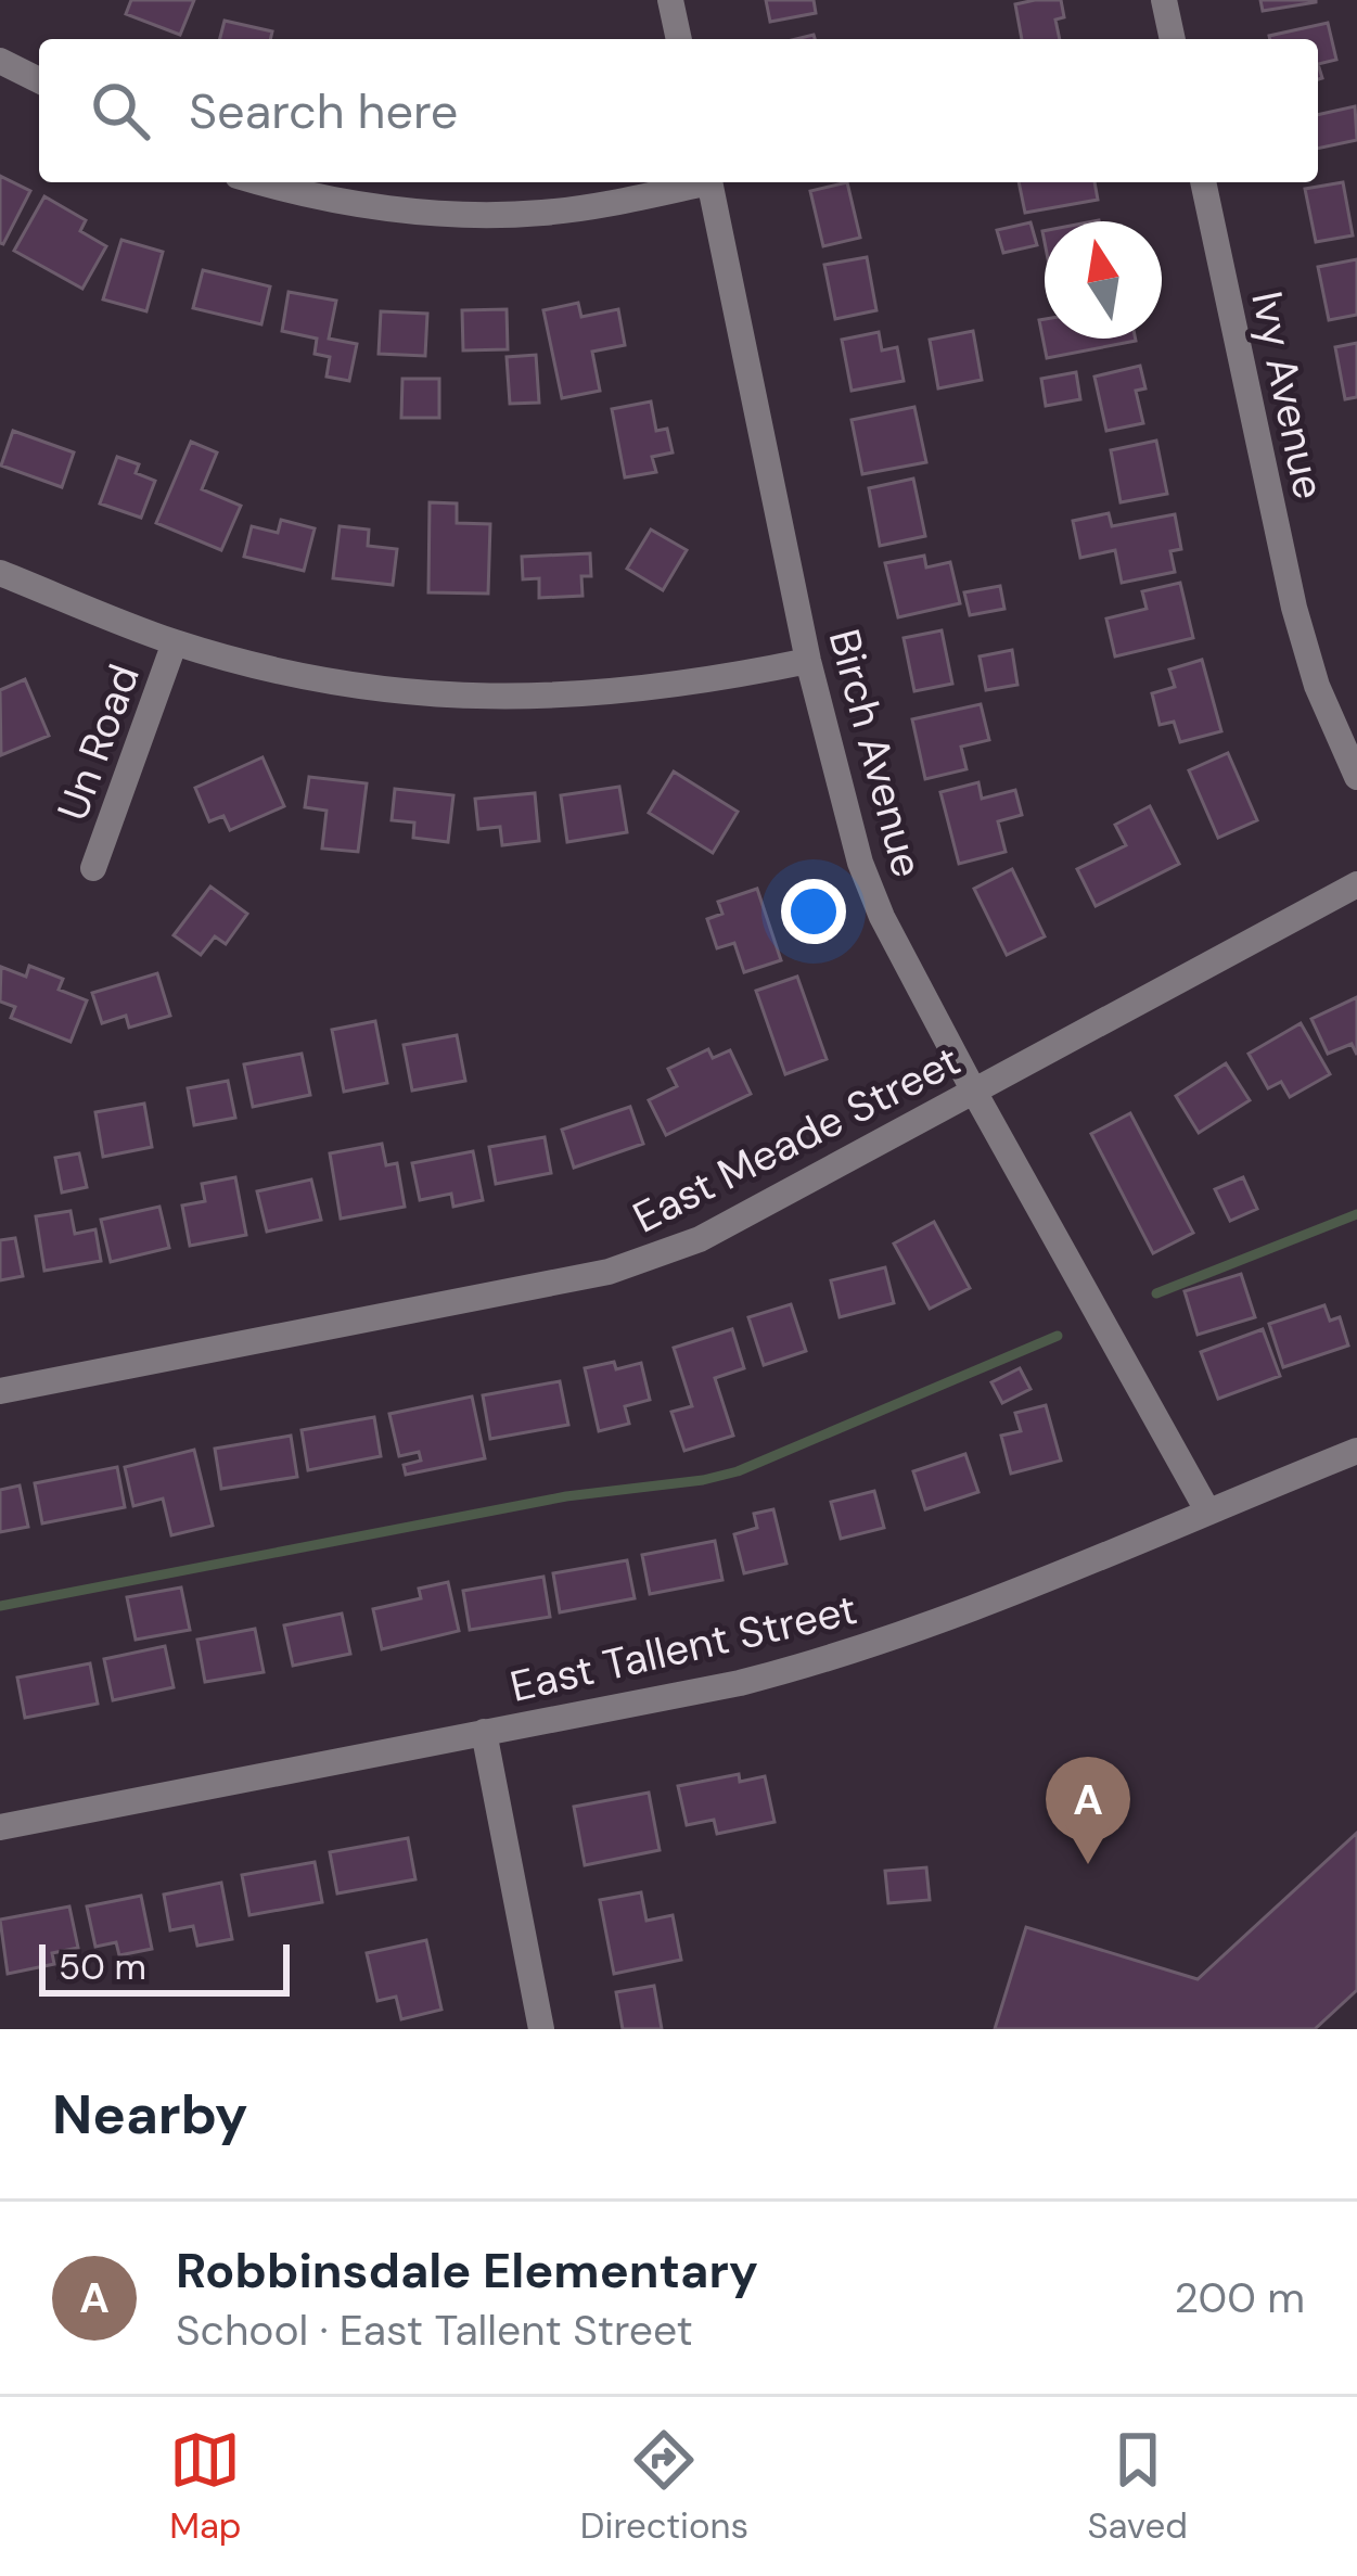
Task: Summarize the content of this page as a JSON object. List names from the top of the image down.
{
  "streets": {
    "street": [
      "Ivy Avenue",
      "Un Road",
      "Birch Avenue",
      "East Meade Street",
      "East Tallent Street"
    ]
  },
  "crossings": [
    ["Birch Avenue", "East Meade Street"],
    ["Birch Avenue", "East Tallent Street"]
  ],
  "scale_bar": "50 m",
  "north": "top",
  "page": {
    "search": "Search here",
    "pins": "A",
    "scale": "50 m",
    "heading": "Nearby",
    "list": [
      {
        "mark": "A",
        "name": "Robbinsdale Elementary",
        "note": "School · East Tallent Street",
        "value": "200 m"
      }
    ],
    "nav": ["Map", "Directions", "Saved"]
  }
}
